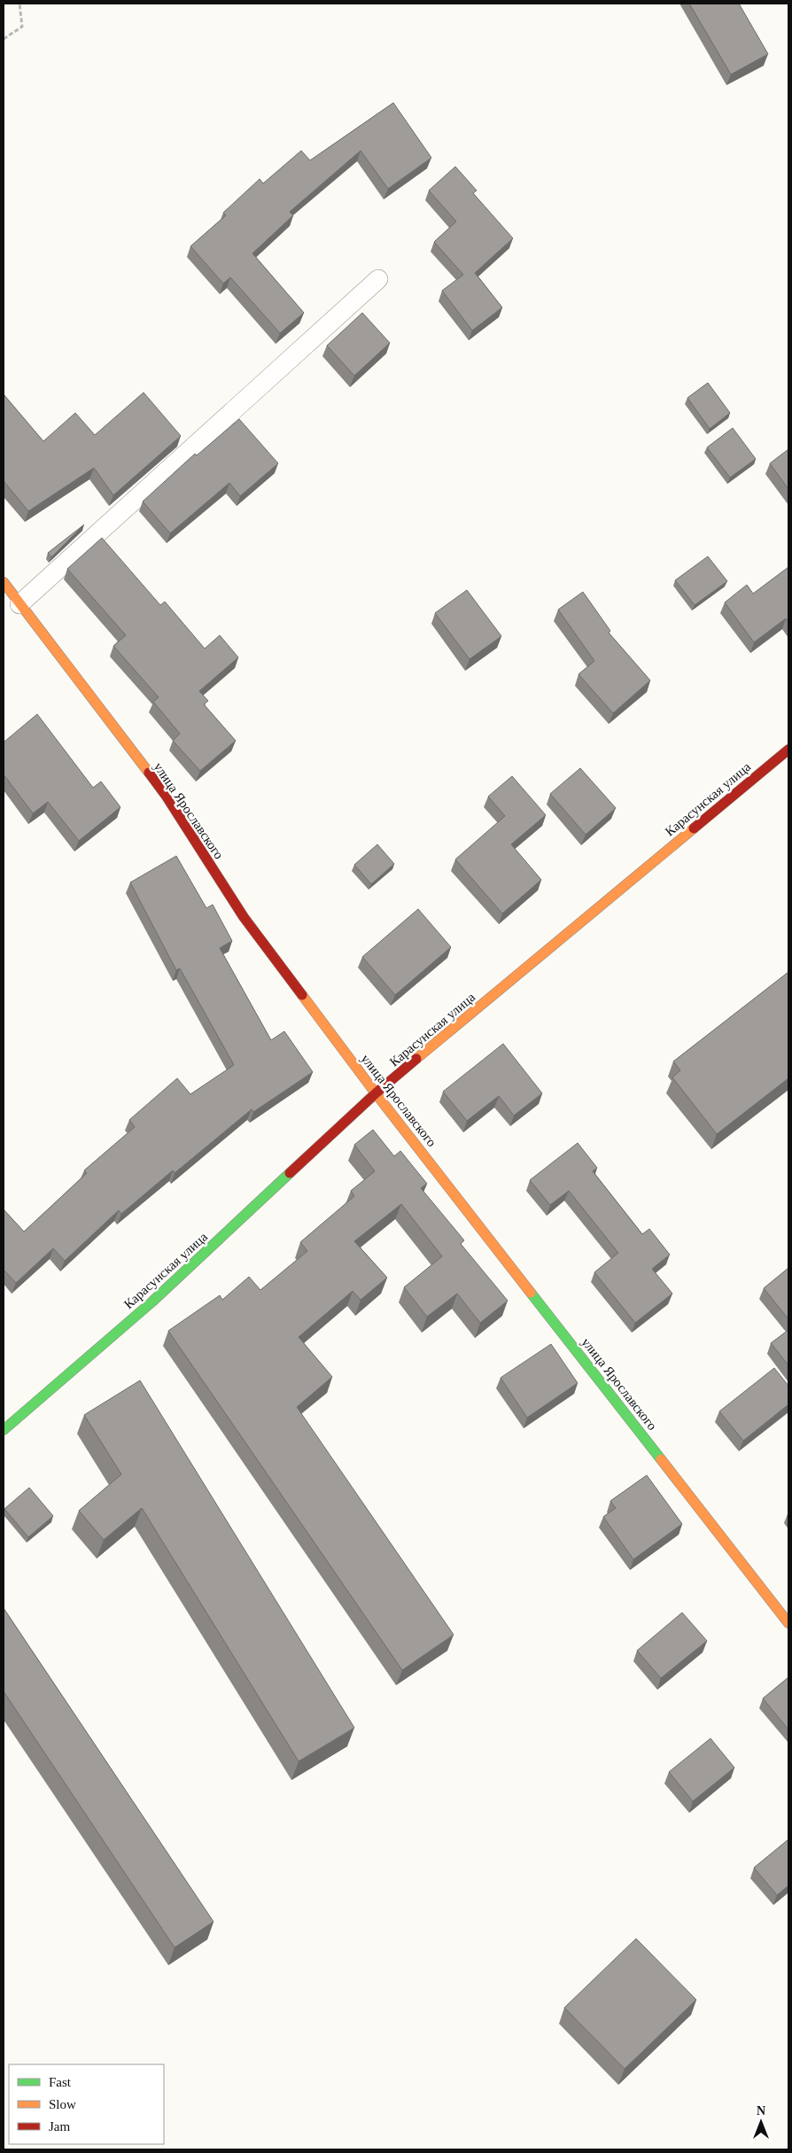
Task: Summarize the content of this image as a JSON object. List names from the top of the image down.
{
  "streets": {
    "street": ["Карасунская улица", "улица Ярославского"]
  },
  "crossings": [
    ["Карасунская улица", "улица Ярославского"]
  ],
  "legend": ["Fast", "Slow", "Jam"],
  "north": "top"
}
